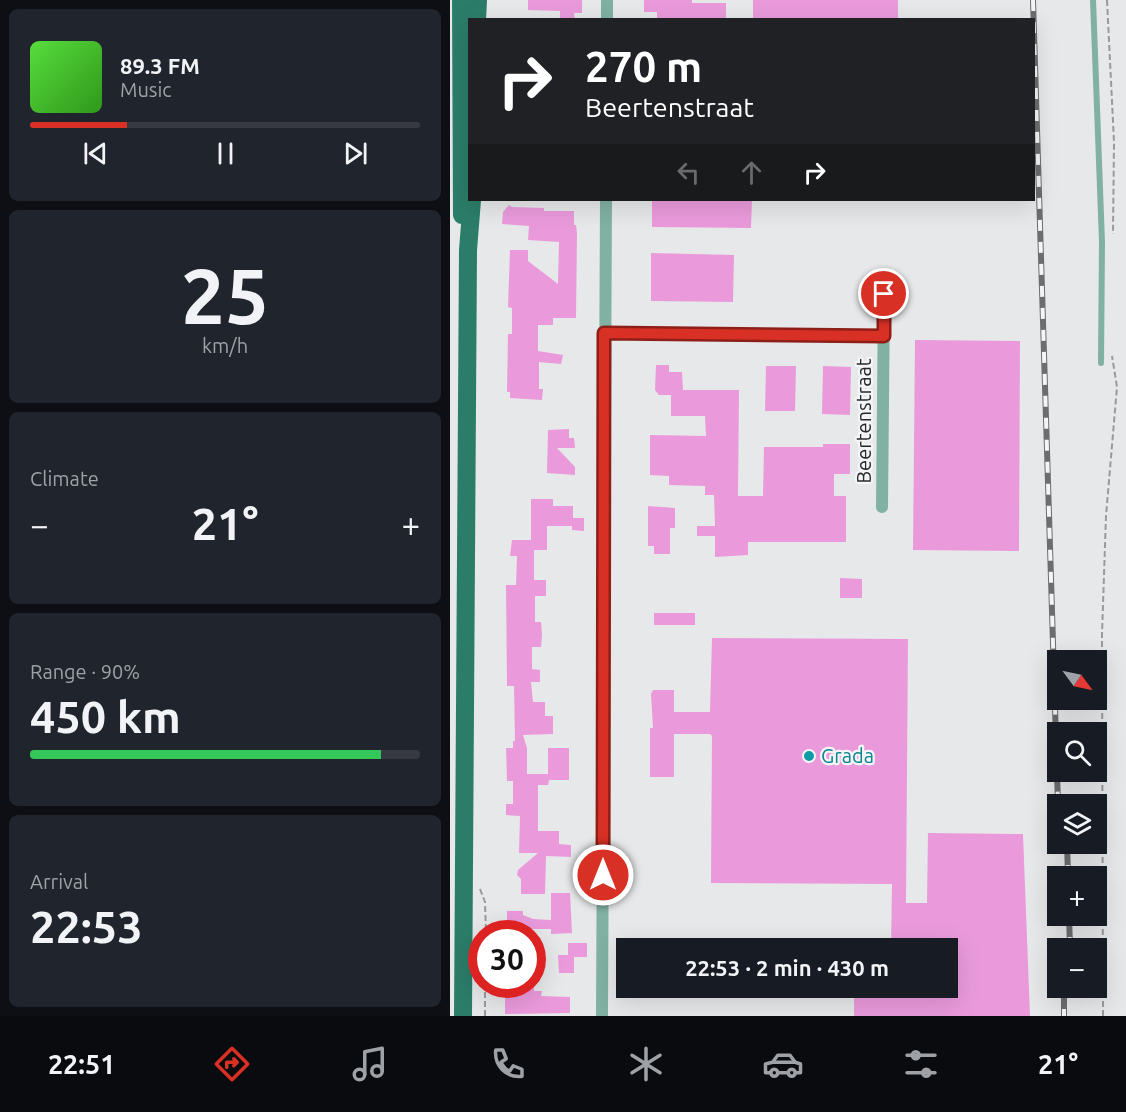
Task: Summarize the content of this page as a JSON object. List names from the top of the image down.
{
  "streets": {
    "street": ["Beertenstraat"]
  },
  "places": ["Grada"],
  "north": "bottom right",
  "page": {
    "turn": ["270 m", "Beertenstraat"],
    "song": ["89.3 FM", "Music"],
    "tile": [
      ["25", "km/h"],
      "Climate",
      ["Range · 90%", "450 km"],
      ["Arrival", "22:53"]
    ],
    "heat": ["−", "21°", "+"],
    "map_buttons": ["+", "−"],
    "limit": "30",
    "trip": "22:53 · 2 min · 430 m",
    "tabs": ["22:51", "21°"]
  }
}
